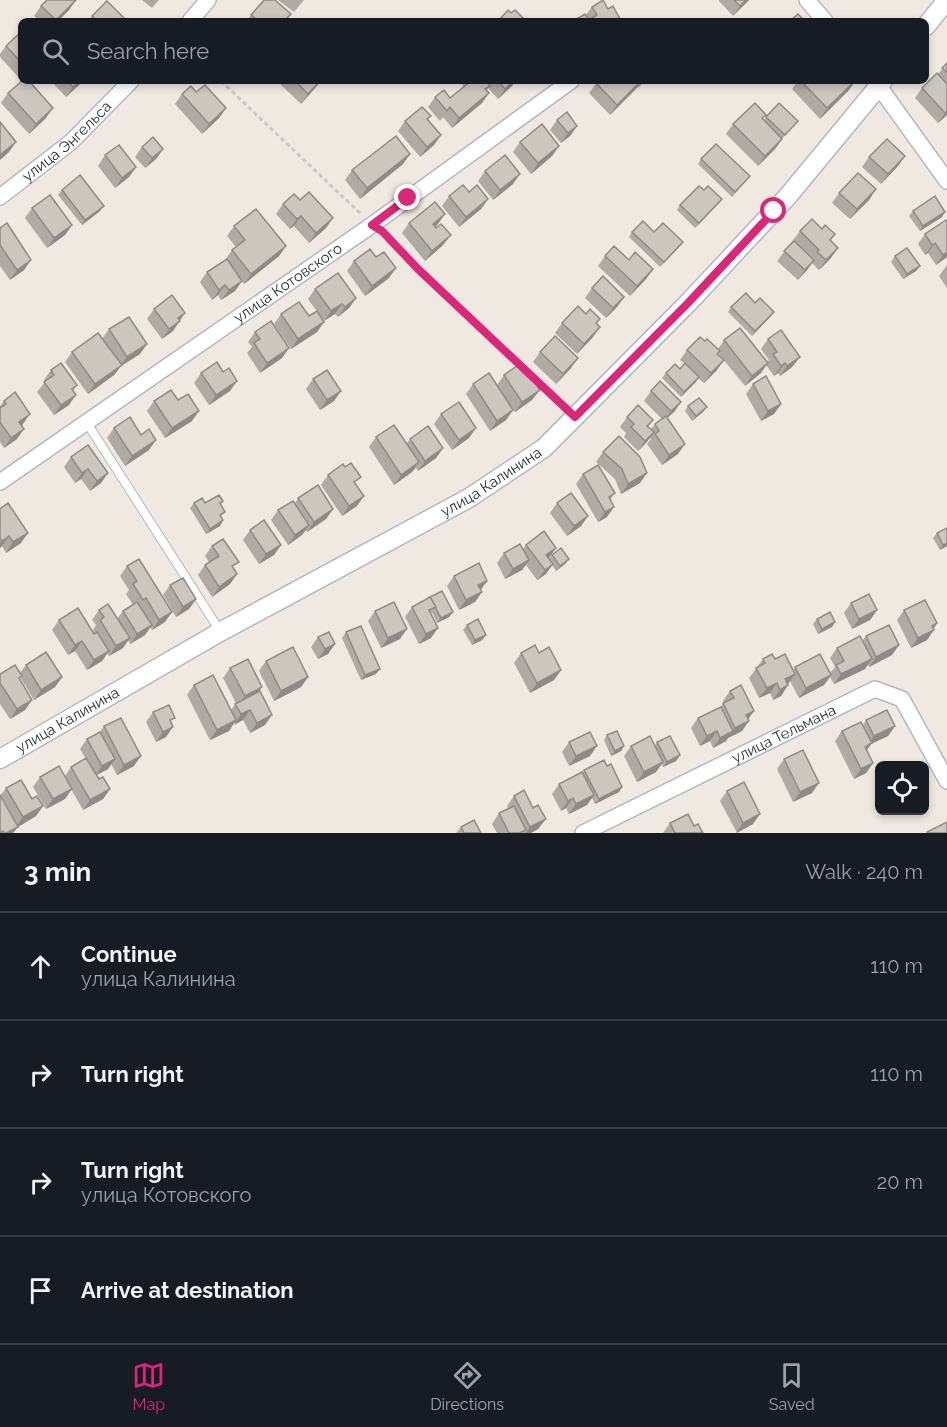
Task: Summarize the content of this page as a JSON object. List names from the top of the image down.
{
  "streets": {
    "street": [
      "улица Энгельса",
      "улица Котовского",
      "улица Калинина",
      "улица Тельмана"
    ]
  },
  "page": {
    "search": "Search here",
    "heading": ["3 min", "Walk · 240 m"],
    "list": [
      ["Continue", "улица Калинина", "110 m"],
      ["Turn right", "110 m"],
      ["Turn right", "улица Котовского", "20 m"],
      "Arrive at destination"
    ],
    "nav": ["Map", "Directions", "Saved"]
  }
}
